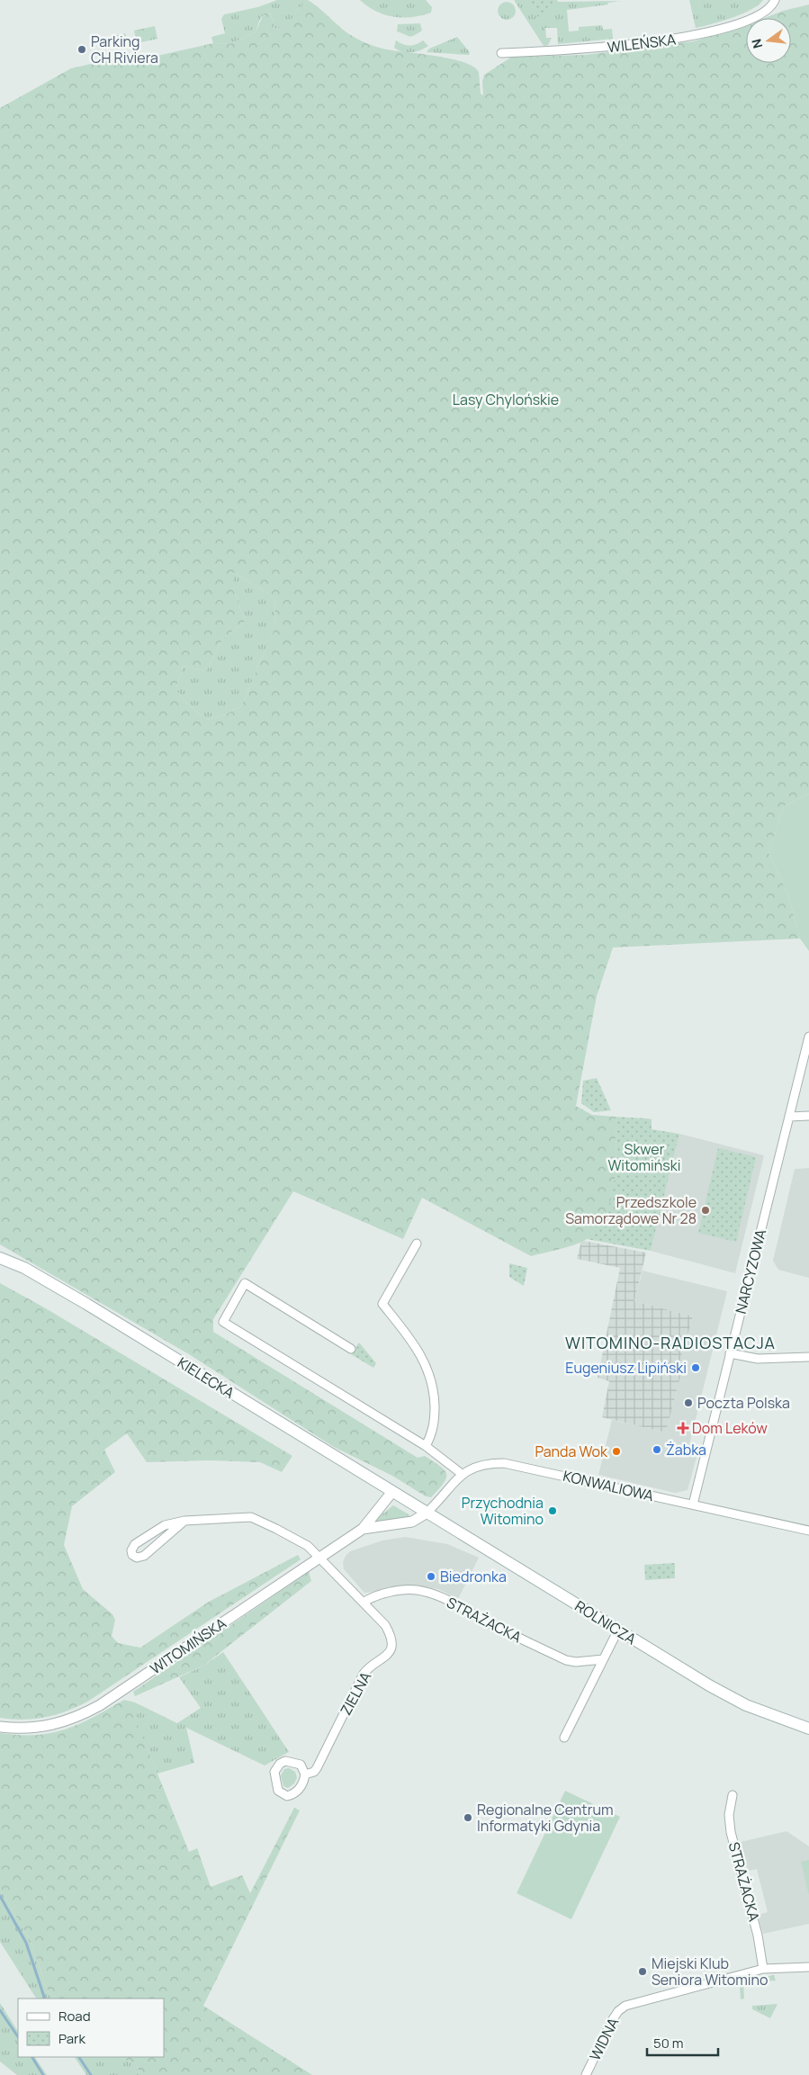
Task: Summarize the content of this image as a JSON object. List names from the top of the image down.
{
  "streets": {
    "main road": ["KIELECKA", "ROLNICZA"],
    "street": [
      "WILEŃSKA",
      "NARCYZOWA",
      "KONWALIOWA",
      "STRAŻACKA",
      "WITOMIŃSKA",
      "ZIELNA",
      "WIDNA"
    ]
  },
  "crossings": [
    ["NARCYZOWA", "KONWALIOWA"],
    ["KIELECKA", "ROLNICZA"],
    ["KIELECKA", "WITOMIŃSKA"],
    ["KONWALIOWA", "ROLNICZA"],
    ["KONWALIOWA", "WITOMIŃSKA"],
    ["STRAŻACKA", "ZIELNA"],
    ["STRAŻACKA", "WIDNA"],
    ["ROLNICZA", "WITOMIŃSKA"],
    ["WITOMIŃSKA", "ZIELNA"]
  ],
  "districts": ["WITOMINO-RADIOSTACJA"],
  "parks": ["Lasy Chylońskie", "Skwer Witomiński"],
  "places": {
    "other": [
      "Parking CH Riviera",
      "Przedszkole Samorządowe Nr 28",
      "Eugeniusz Lipiński",
      "Poczta Polska",
      "Żabka",
      "Panda Wok",
      "Przychodnia Witomino",
      "Biedronka",
      "Regionalne Centrum Informatyki Gdynia",
      "Miejski Klub Seniora Witomino"
    ],
    "health": ["Dom Leków"]
  },
  "legend": ["Road", "Park"],
  "scale_bar": "50 m",
  "north": "left"
}
